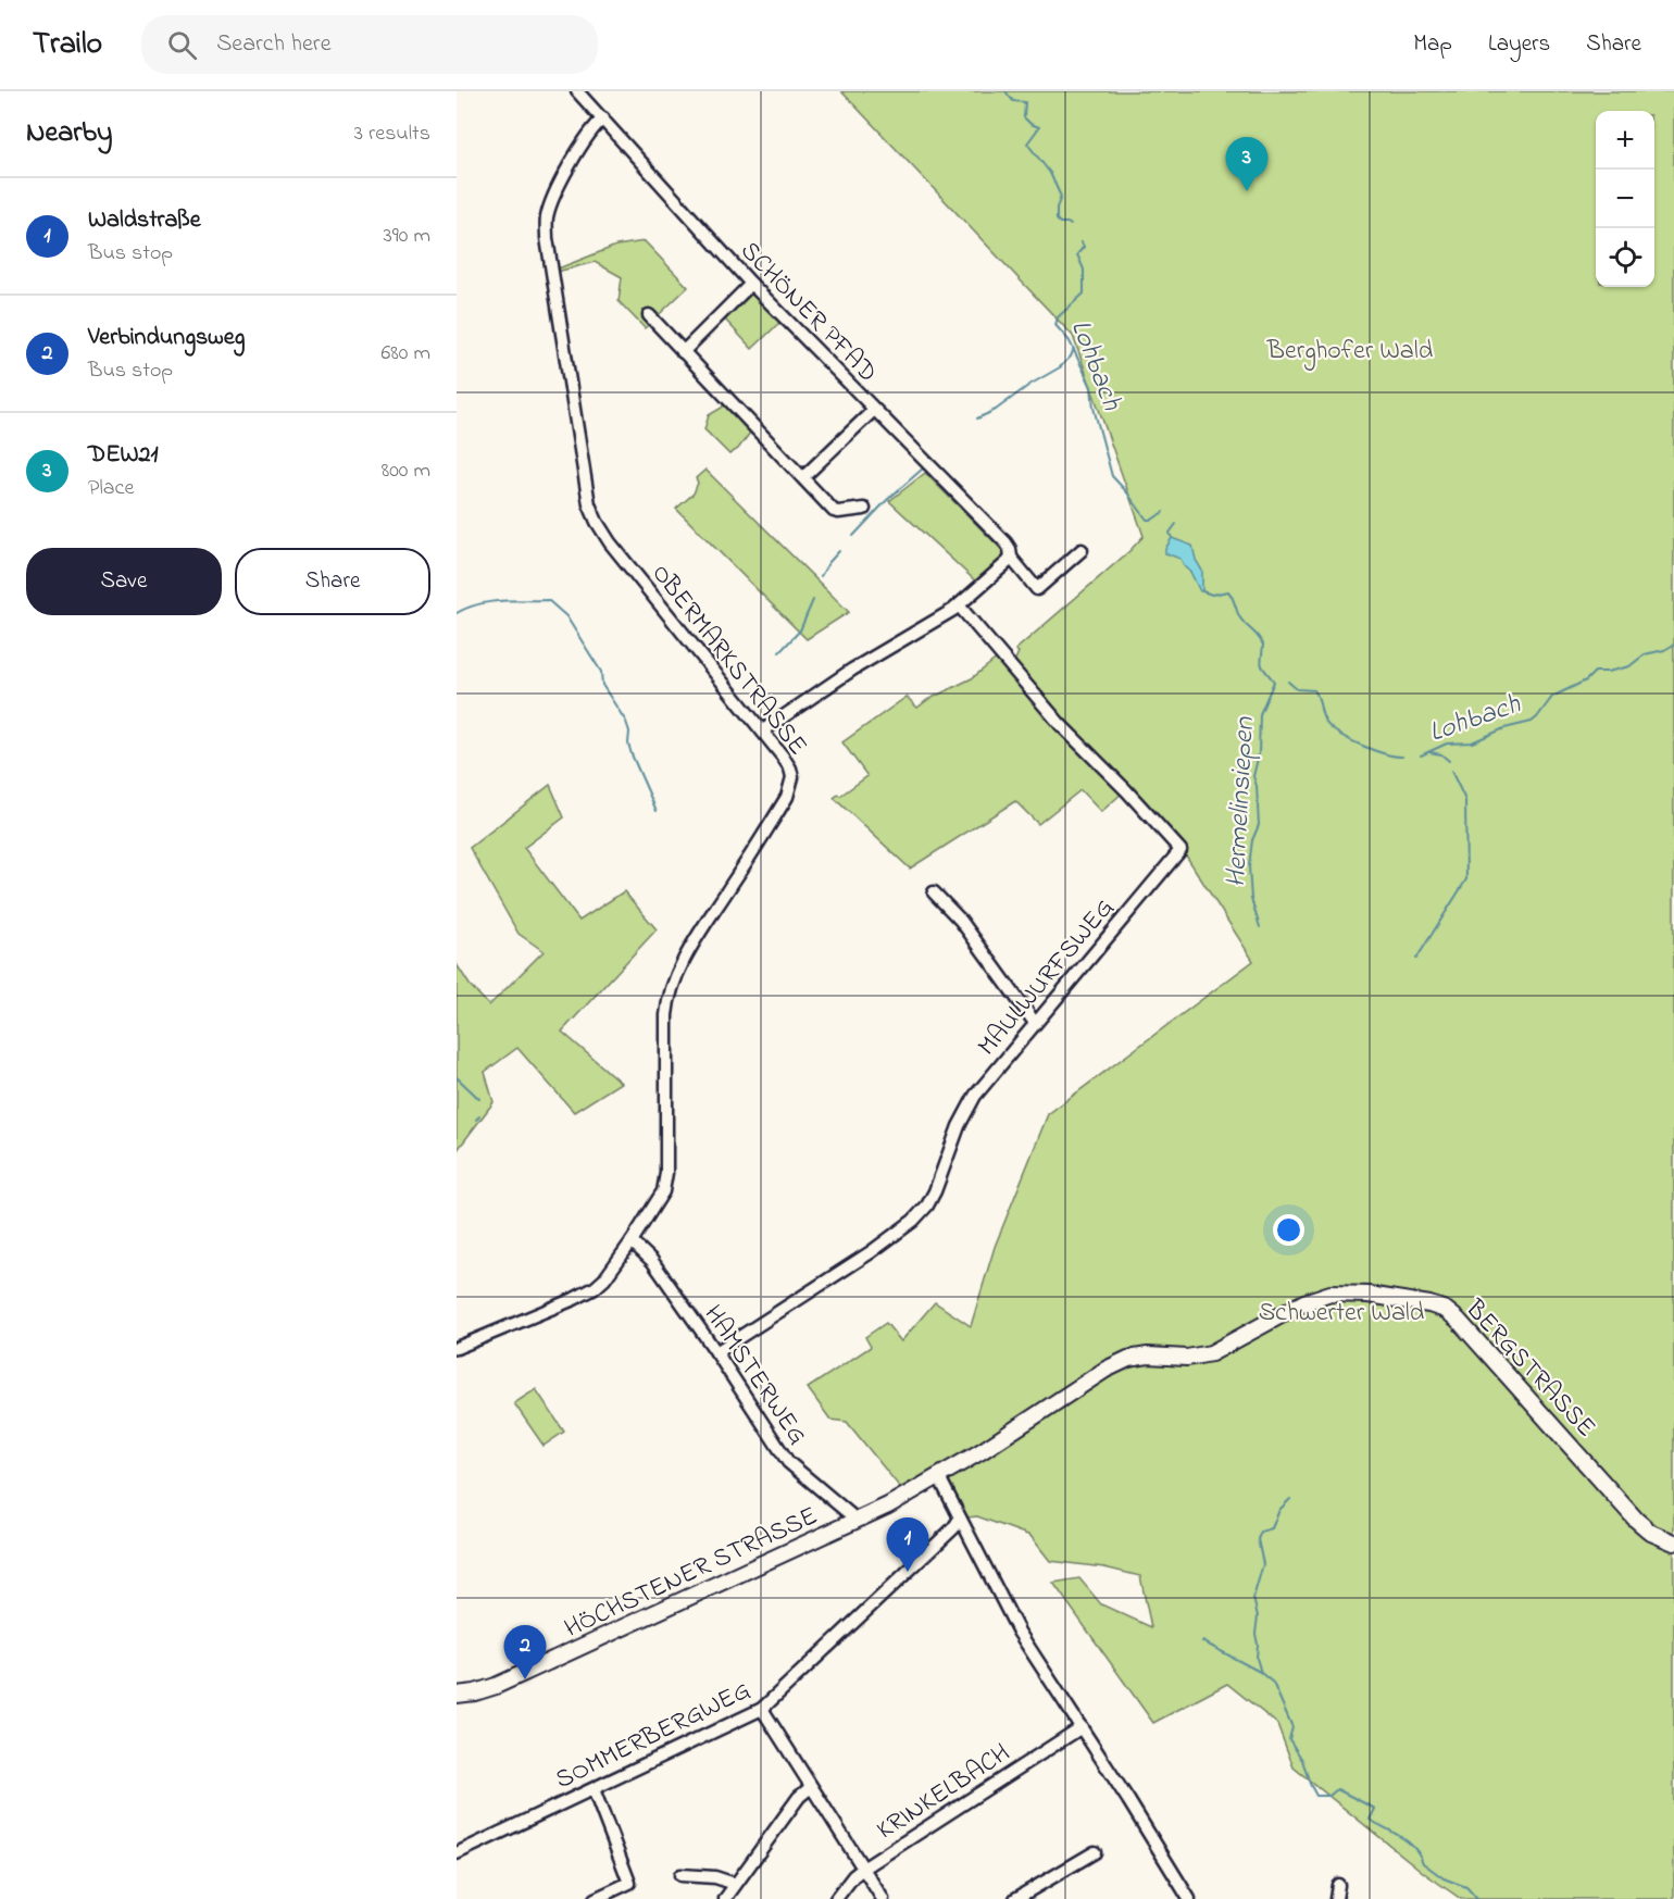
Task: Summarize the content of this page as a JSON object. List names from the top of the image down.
{
  "streets": {
    "main road": ["BERGSTRASSE", "HÖCHSTENER STRASSE"],
    "street": [
      "SCHÖNER PFAD",
      "OBERMARKSTRASSE",
      "MAULWURFSWEG",
      "HAMSTERWEG",
      "SOMMERBERGWEG",
      "KRINKELBACH"
    ]
  },
  "crossings": [
    ["SCHÖNER PFAD", "OBERMARKSTRASSE"],
    ["OBERMARKSTRASSE", "HAMSTERWEG"],
    ["MAULWURFSWEG", "HAMSTERWEG"],
    ["BERGSTRASSE", "HÖCHSTENER STRASSE"],
    ["HAMSTERWEG", "HÖCHSTENER STRASSE"]
  ],
  "water": ["Lohbach", "Hermelinsiepen"],
  "parks": ["Berghofer Wald", "Schwerter Wald"],
  "page": {
    "header": "Trailo",
    "search": "Search here",
    "nav": ["Map", "Layers", "Share"],
    "heading": ["Nearby", "3 results"],
    "map_buttons": ["+", "−"],
    "pins": ["3", "1", "2"],
    "list": [
      {
        "mark": "1",
        "name": "Waldstraße",
        "note": "Bus stop",
        "value": "390 m"
      },
      {
        "mark": "2",
        "name": "Verbindungsweg",
        "note": "Bus stop",
        "value": "680 m"
      },
      {
        "mark": "3",
        "name": "DEW21",
        "note": "Place",
        "value": "800 m"
      }
    ],
    "buttons": ["Save", "Share"]
  }
}
